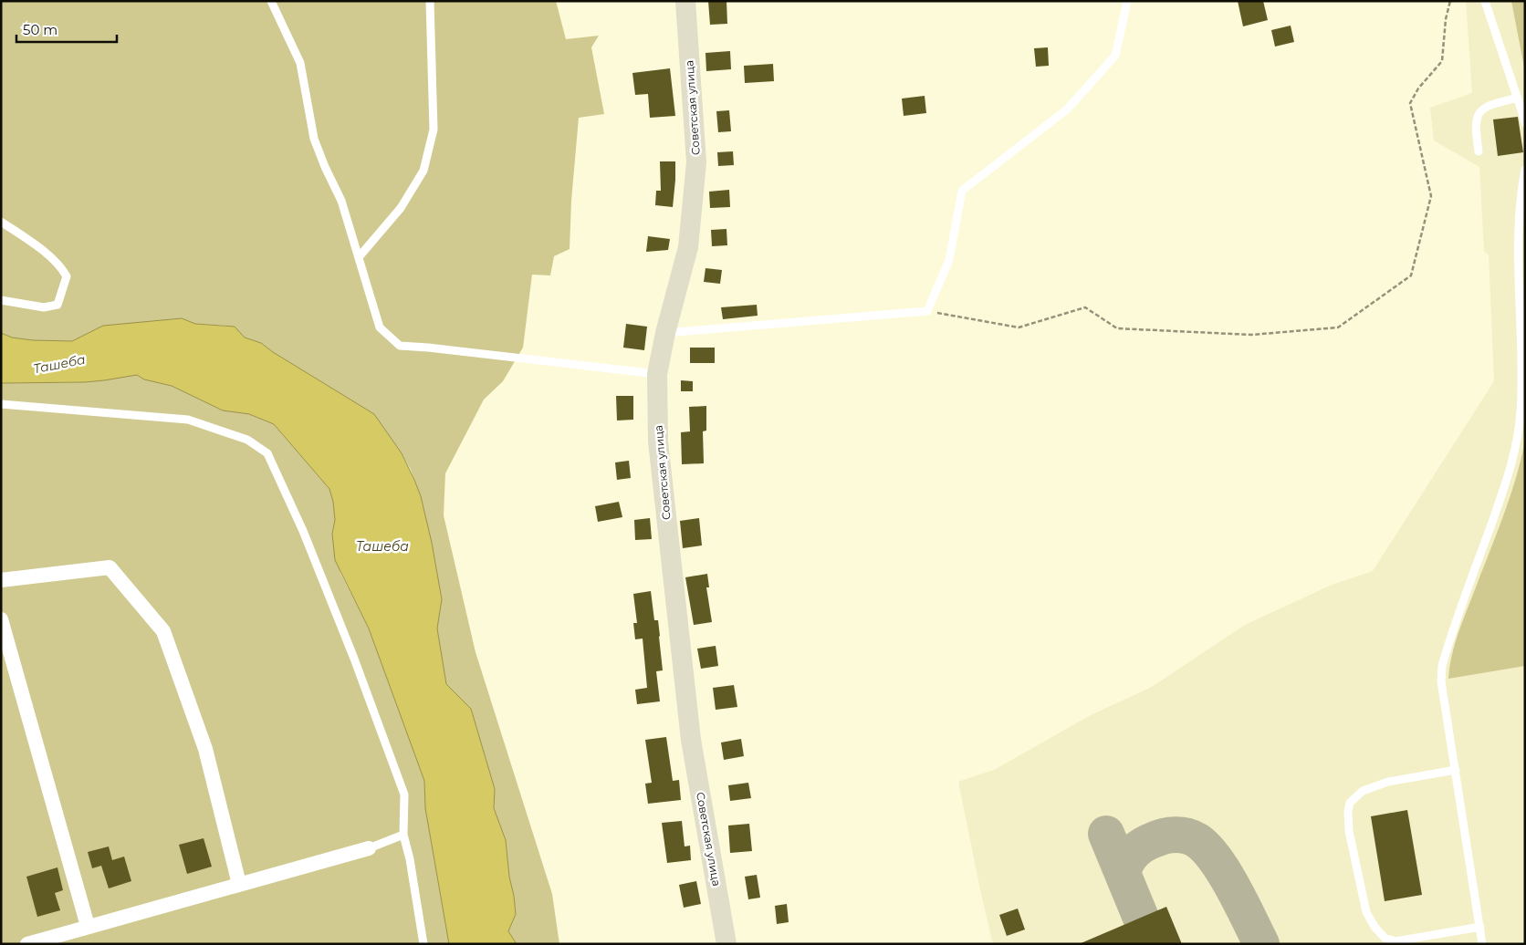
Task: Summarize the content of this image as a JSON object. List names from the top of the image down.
{
  "streets": {
    "street": ["Советская улица"]
  },
  "water": ["Ташеба"],
  "scale_bar": "50 m"
}
